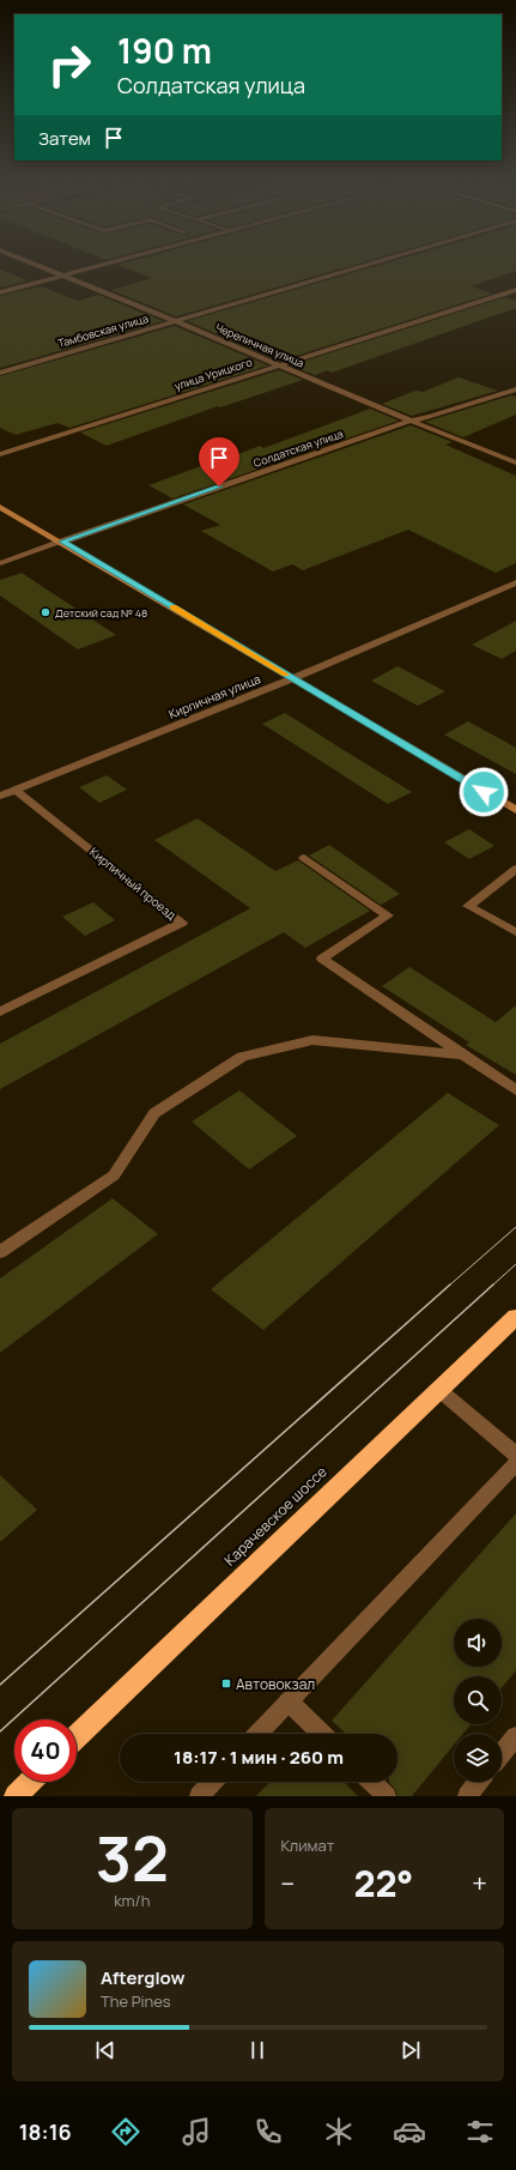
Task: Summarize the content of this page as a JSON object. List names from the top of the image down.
{
  "streets": {
    "highway": ["Карачевское шоссе"],
    "street": [
      "Тамбовская улица",
      "Черепичная улица",
      "улица Урицкого",
      "Солдатская улица",
      "Кирпичная улица",
      "Кирпичный проезд"
    ]
  },
  "crossings": [
    ["Тамбовская улица", "Черепичная улица"],
    ["Черепичная улица", "улица Урицкого"],
    ["Черепичная улица", "Солдатская улица"],
    ["Кирпичная улица", "Кирпичный проезд"]
  ],
  "places": {
    "other": ["Детский сад № 48"],
    "transit": ["Автовокзал"]
  },
  "page": {
    "turn": ["190 m", "Солдатская улица"],
    "then": "Затем",
    "limit": "40",
    "trip": "18:17 · 1 мин · 260 m",
    "tile": [
      ["32", "km/h"],
      "Климат"
    ],
    "heat": ["−", "22°", "+"],
    "song": ["Afterglow", "The Pines"],
    "tabs": "18:16"
  }
}
